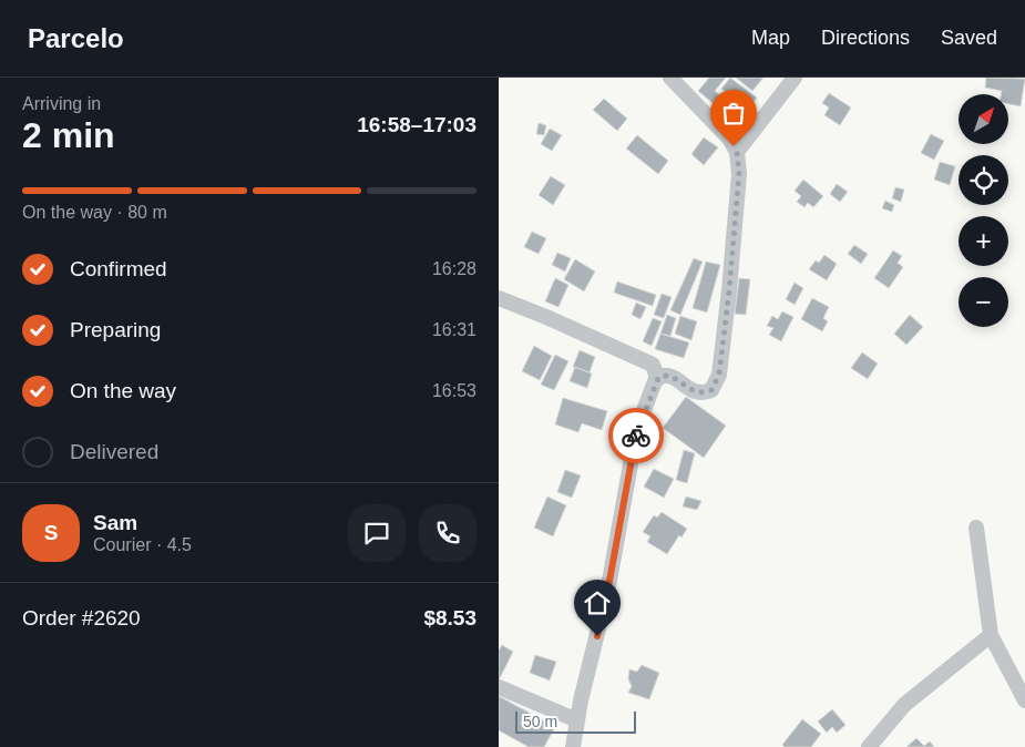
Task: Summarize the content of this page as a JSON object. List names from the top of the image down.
{
  "scale_bar": "50 m",
  "north": "top right",
  "page": {
    "header": "Parcelo",
    "nav": ["Map", "Directions", "Saved"],
    "heading": ["2 min", "Arriving in", "16:58–17:03"],
    "panel": [
      "Sam",
      "Courier · 4.5",
      "Order #2620",
      "$8.53"
    ],
    "map_buttons": ["+", "−"],
    "bar": "On the way · 80 m",
    "list": [
      ["Confirmed", "16:28"],
      ["Preparing", "16:31"],
      ["On the way", "16:53"],
      "Delivered"
    ],
    "round": "S",
    "scale": "50 m"
  }
}
